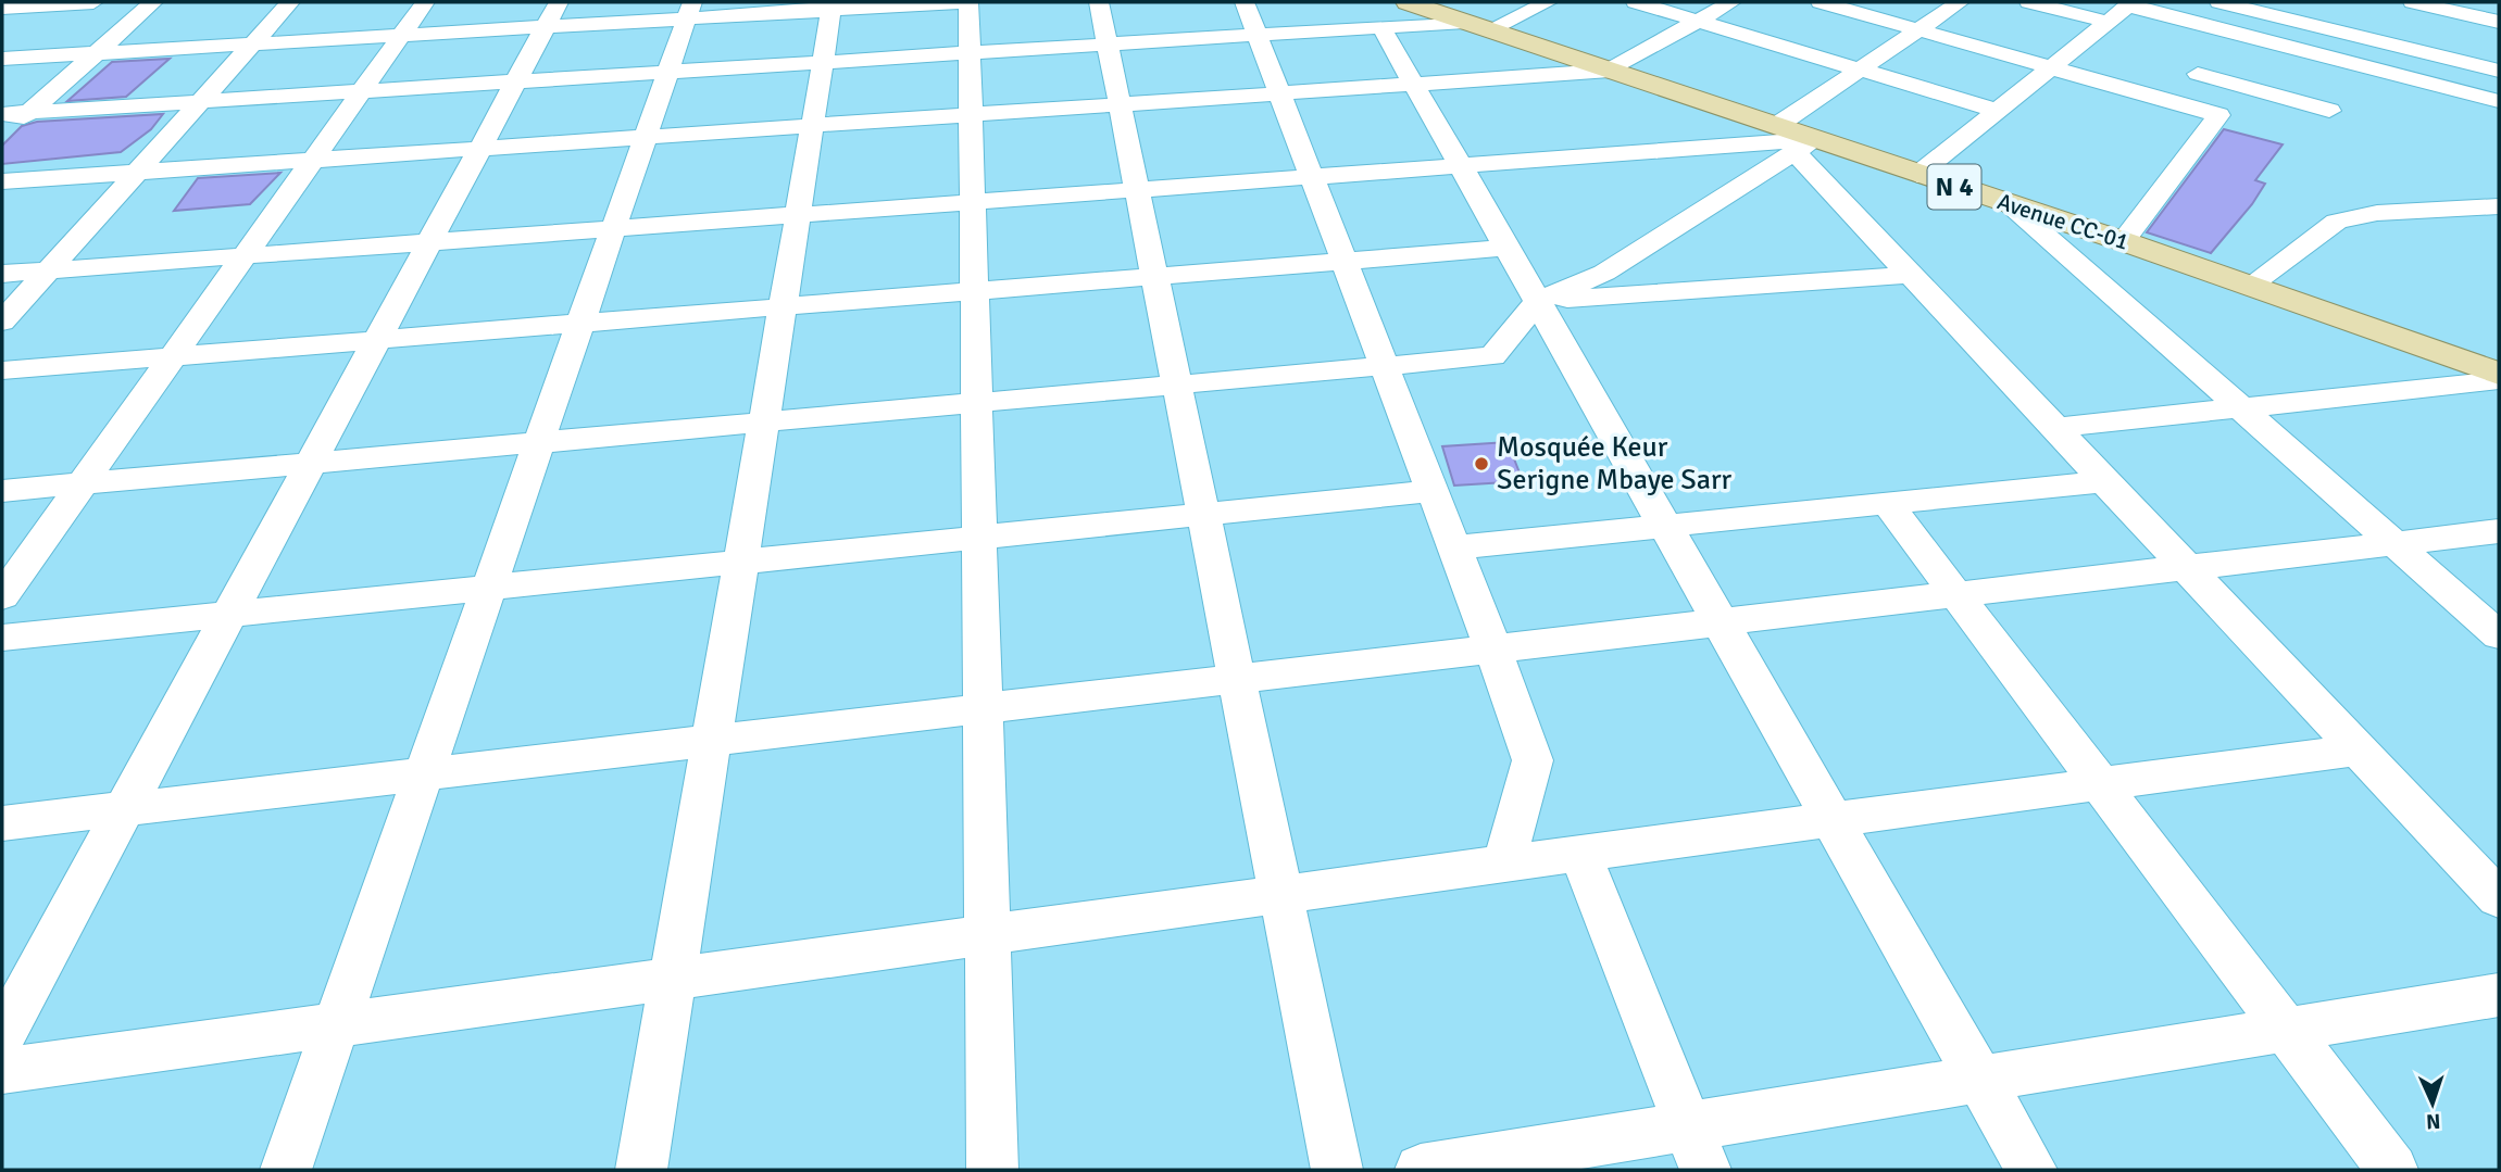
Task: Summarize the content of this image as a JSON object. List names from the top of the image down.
{
  "streets": {
    "main road": ["N 4", "Avenue CC-01"]
  },
  "places": ["Mosquée Keur Serigne Mbaye Sarr"],
  "north": "bottom"
}
